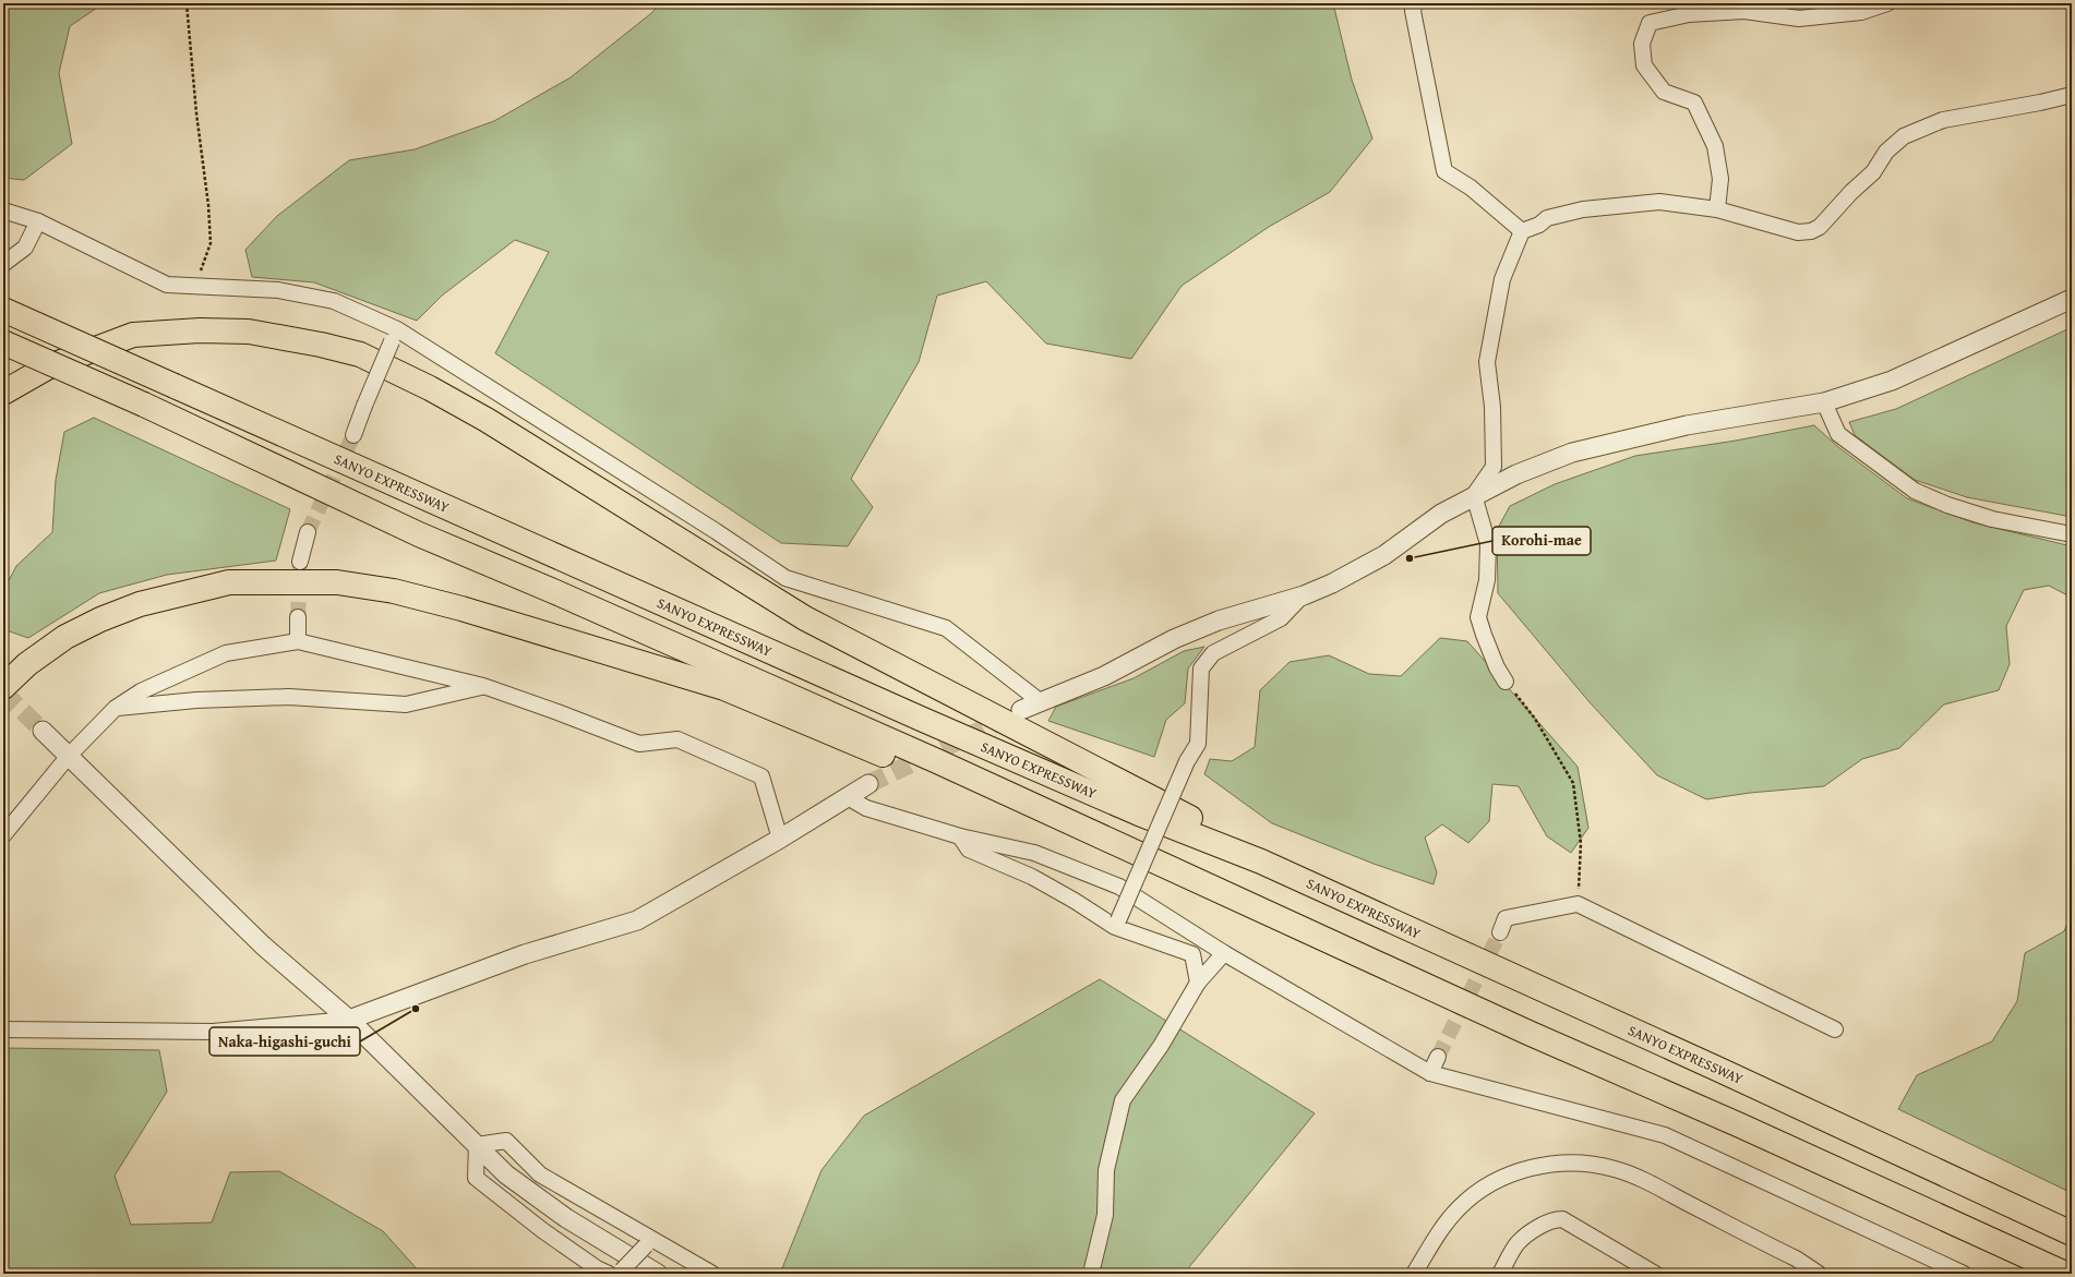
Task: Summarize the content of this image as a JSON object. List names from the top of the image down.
{
  "streets": {
    "highway": ["SANYO EXPRESSWAY"]
  },
  "places": ["Korohi-mae", "Naka-higashi-guchi"]
}
